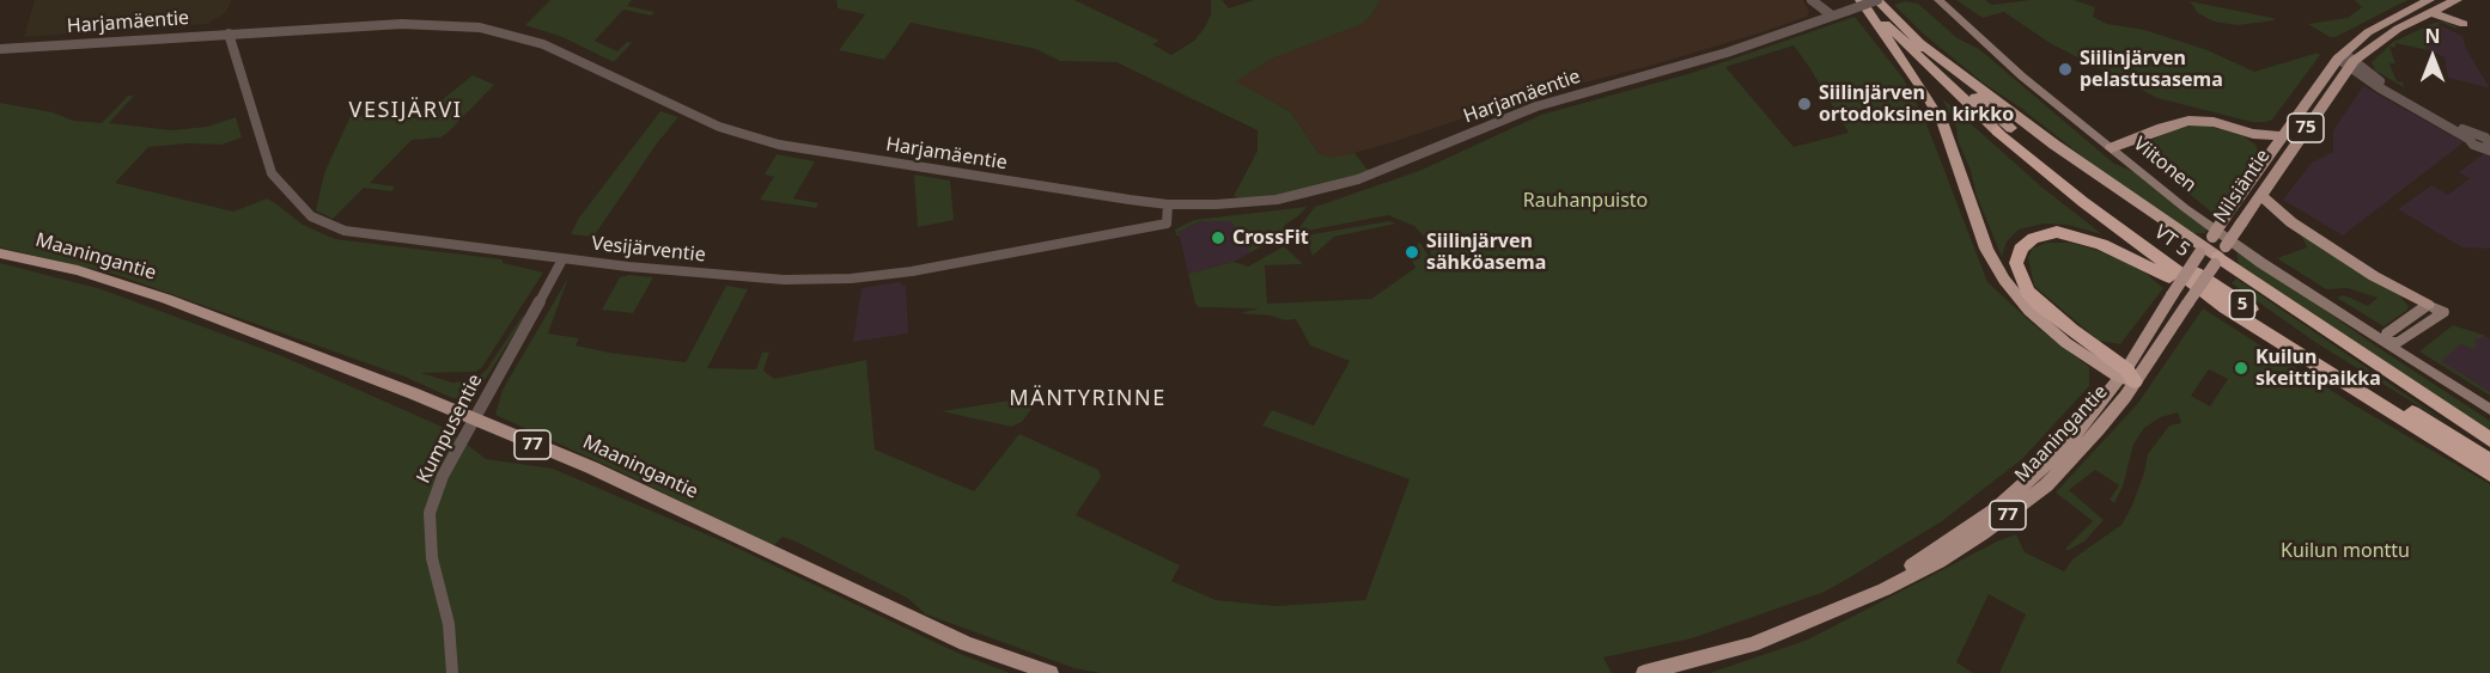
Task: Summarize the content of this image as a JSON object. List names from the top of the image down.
{
  "streets": {
    "highway": ["VT 5", "5"],
    "main road": [
      "75",
      "Viitonen",
      "Nilsiäntie",
      "Maaningantie",
      "77"
    ],
    "street": ["Harjamäentie", "Vesijärventie", "Kumpusentie"]
  },
  "crossings": [
    ["Harjamäentie", "VT 5"],
    ["Harjamäentie", "Vesijärventie"],
    ["Nilsiäntie", "Maaningantie"],
    ["Vesijärventie", "Kumpusentie"],
    ["Maaningantie", "Kumpusentie"]
  ],
  "districts": ["VESIJÄRVI", "MÄNTYRINNE"],
  "parks": ["Rauhanpuisto", "Kuilun monttu"],
  "places": [
    "Siilinjärven pelastusasema",
    "Siilinjärven ortodoksinen kirkko",
    "CrossFit",
    "Siilinjärven sähköasema",
    "Kuilun skeittipaikka"
  ],
  "north": "top"
}
